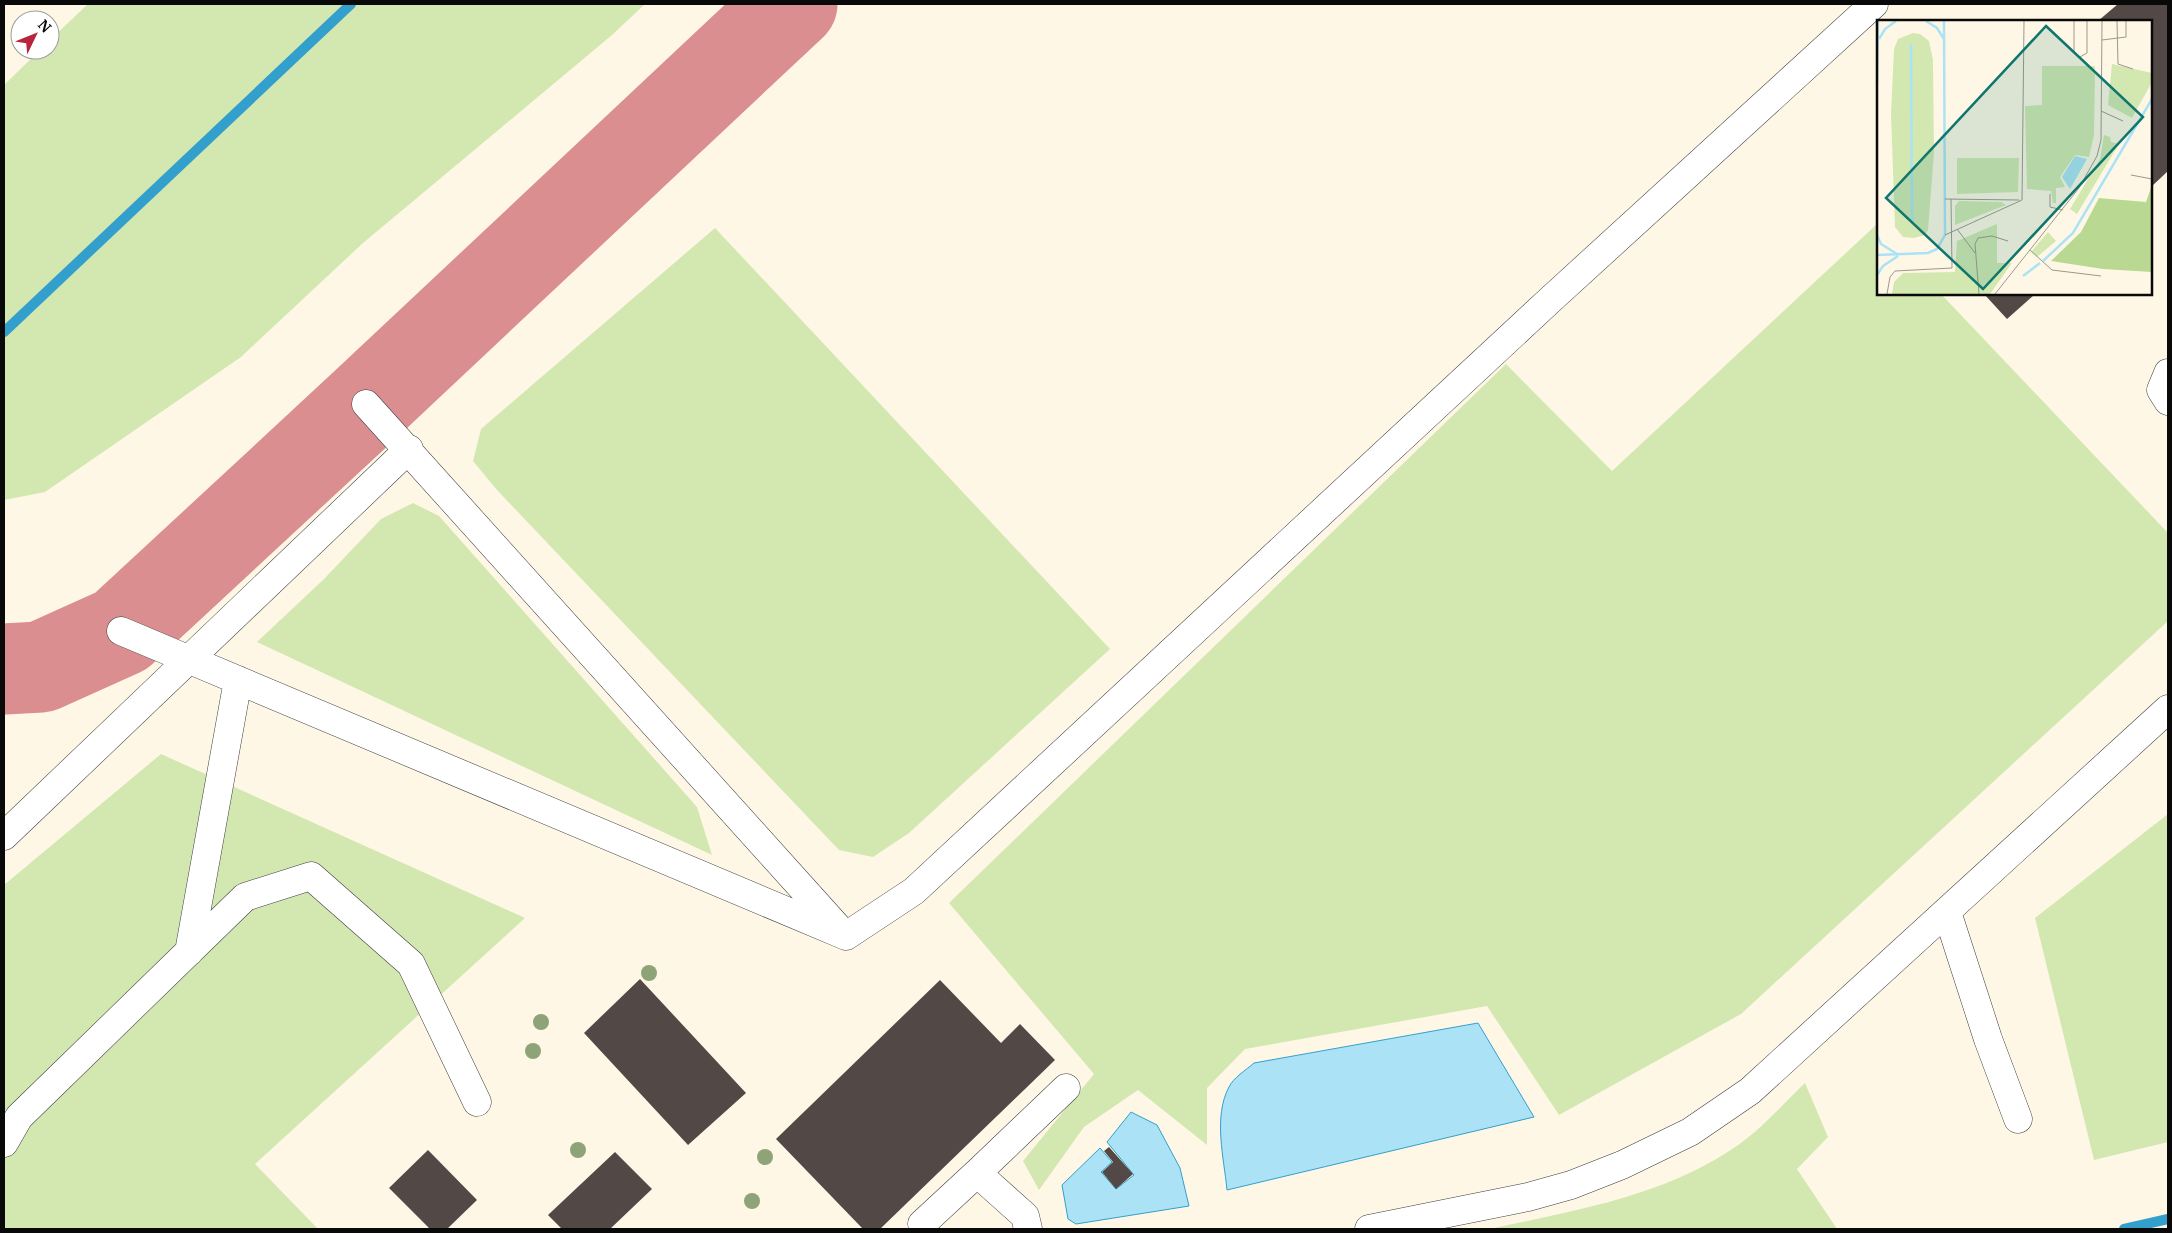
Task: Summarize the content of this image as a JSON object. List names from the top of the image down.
{
  "north": "top right"
}
